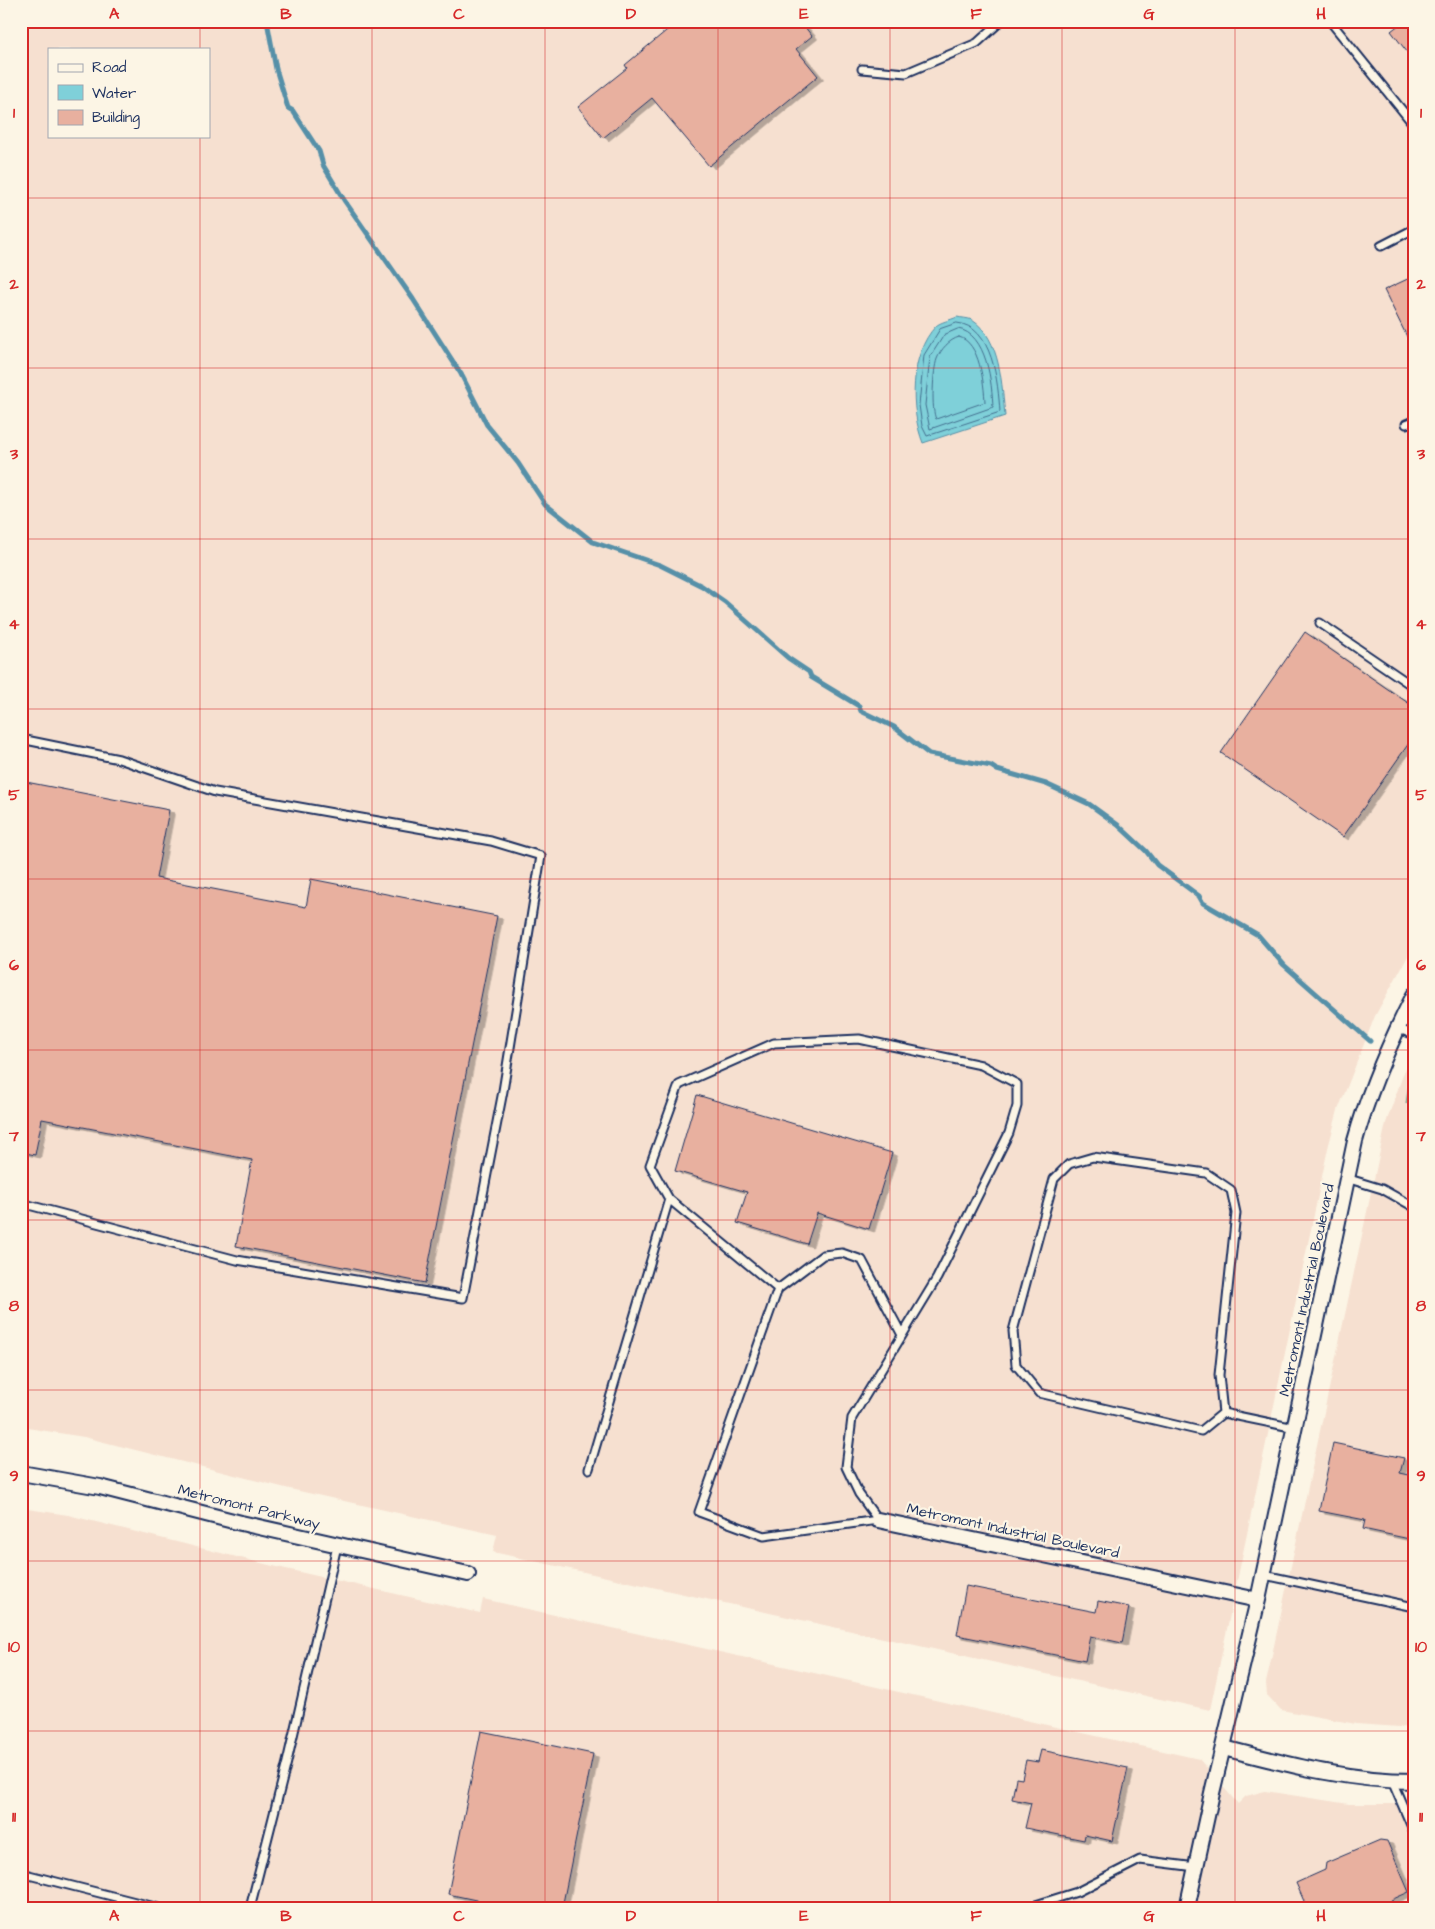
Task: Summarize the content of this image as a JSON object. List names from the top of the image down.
{
  "streets": {
    "street": ["Metromont Industrial Boulevard", "Metromont Parkway"]
  },
  "legend": ["Road", "Water", "Building"],
  "grid": {
    "columns": [
      "A",
      "B",
      "C",
      "D",
      "E",
      "F",
      "G",
      "H"
    ],
    "rows": [
      "1",
      "2",
      "3",
      "4",
      "5",
      "6",
      "7",
      "8",
      "9",
      "10",
      "11"
    ]
  }
}
